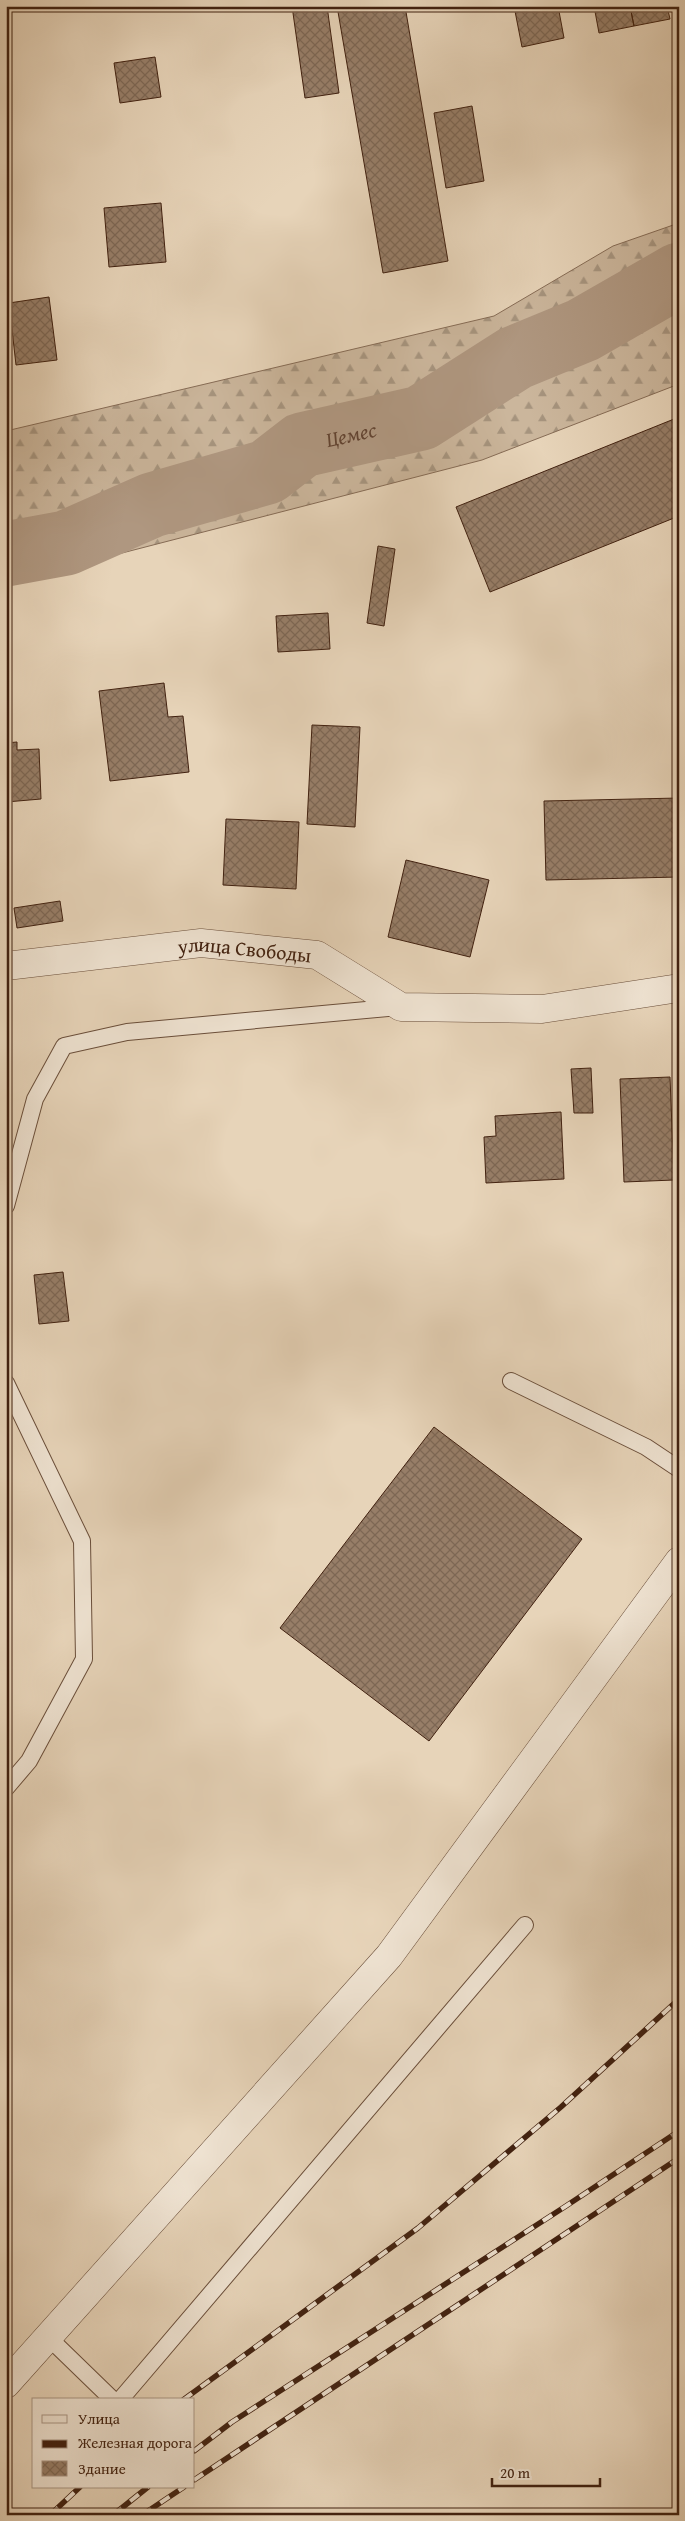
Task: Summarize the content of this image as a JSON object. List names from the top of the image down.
{
  "streets": {
    "street": ["улица Свободы"]
  },
  "water": ["Цемес"],
  "legend": ["Улица", "Железная дорога", "Здание"],
  "scale_bar": "20 m"
}
